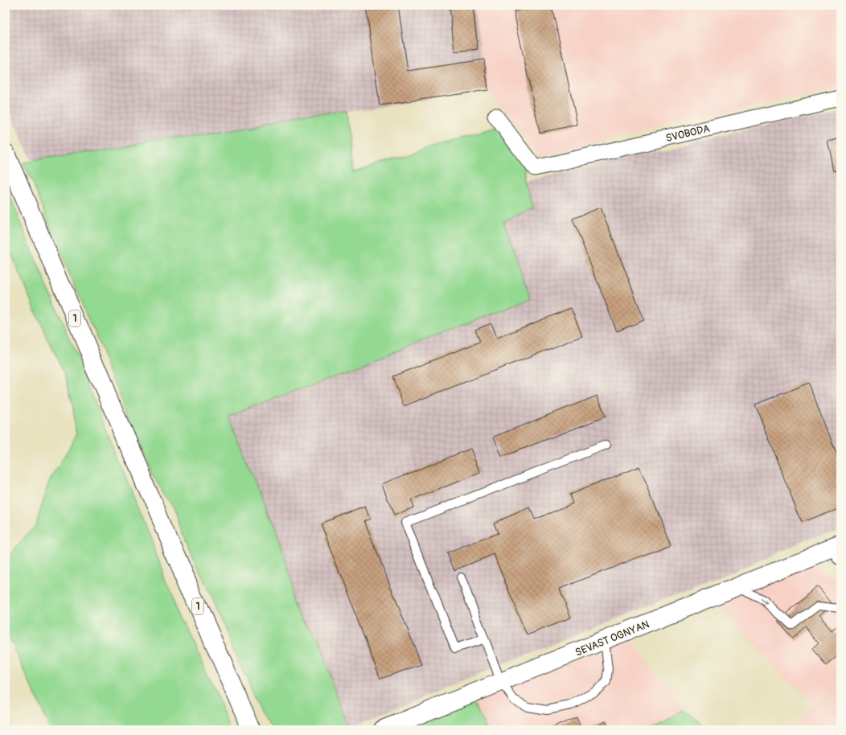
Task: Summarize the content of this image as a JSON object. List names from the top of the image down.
{
  "streets": {
    "main road": ["1", "SEVAST OGNYAN"],
    "street": ["SVOBODA"]
  }
}
